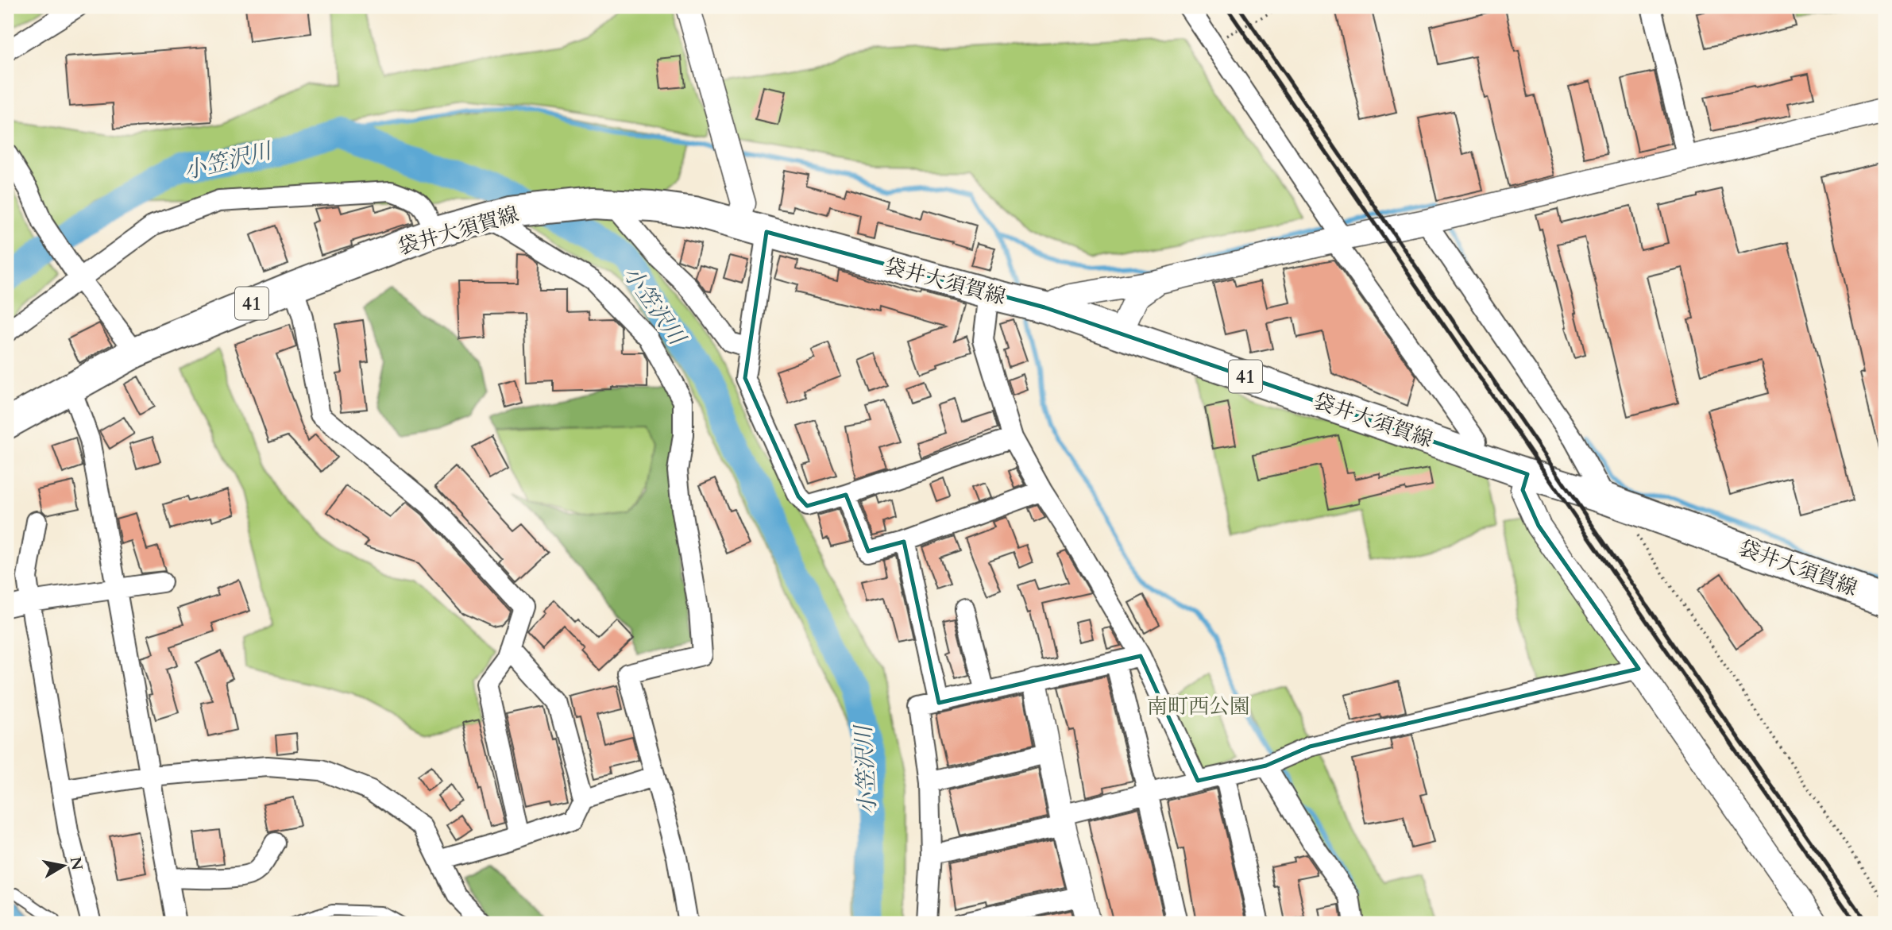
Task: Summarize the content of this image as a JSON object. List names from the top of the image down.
{
  "streets": {
    "main road": ["袋井大須賀線", "41"]
  },
  "water": ["小笠沢川"],
  "parks": ["南町西公園"],
  "north": "right"
}
